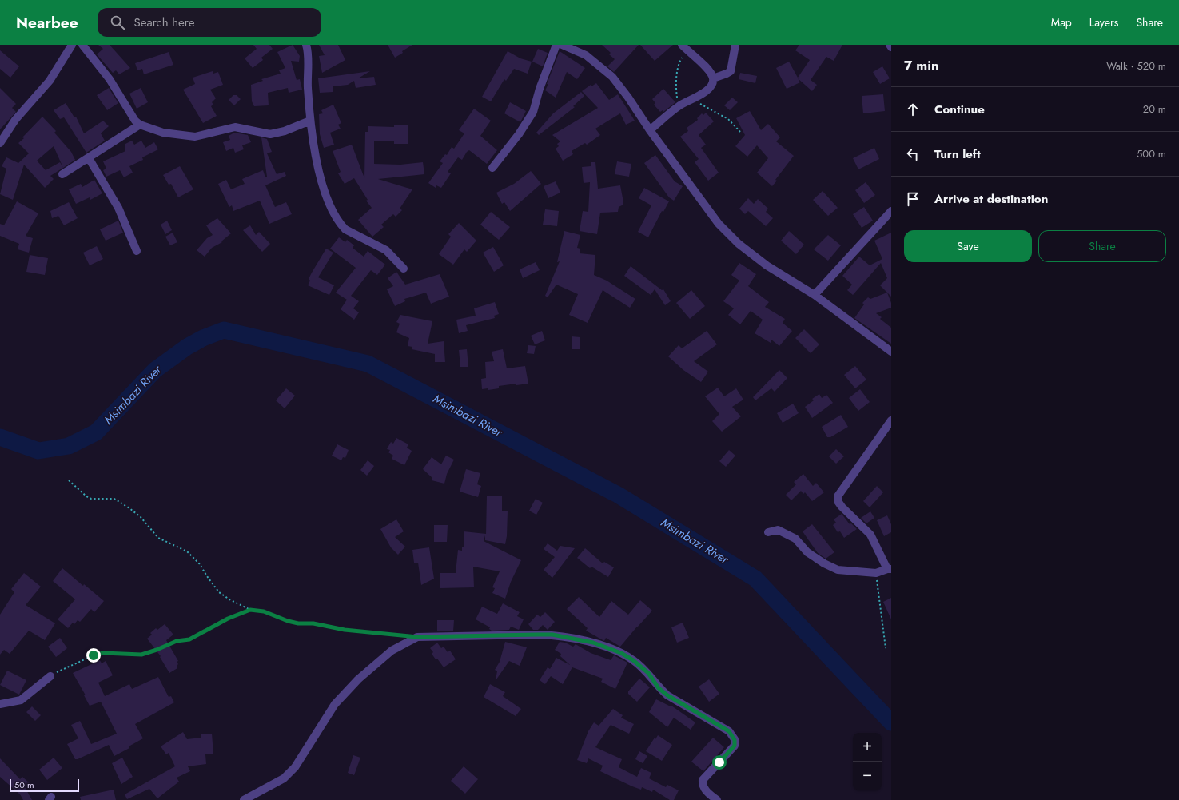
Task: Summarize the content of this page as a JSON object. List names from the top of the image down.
{
  "water": ["Msimbazi River"],
  "scale_bar": "50 m",
  "page": {
    "header": "Nearbee",
    "search": "Search here",
    "nav": ["Map", "Layers", "Share"],
    "heading": ["7 min", "Walk · 520 m"],
    "list": [
      ["Continue", "20 m"],
      ["Turn left", "500 m"],
      "Arrive at destination"
    ],
    "buttons": ["Save", "Share"],
    "map_buttons": ["+", "−"],
    "scale": "50 m"
  }
}
